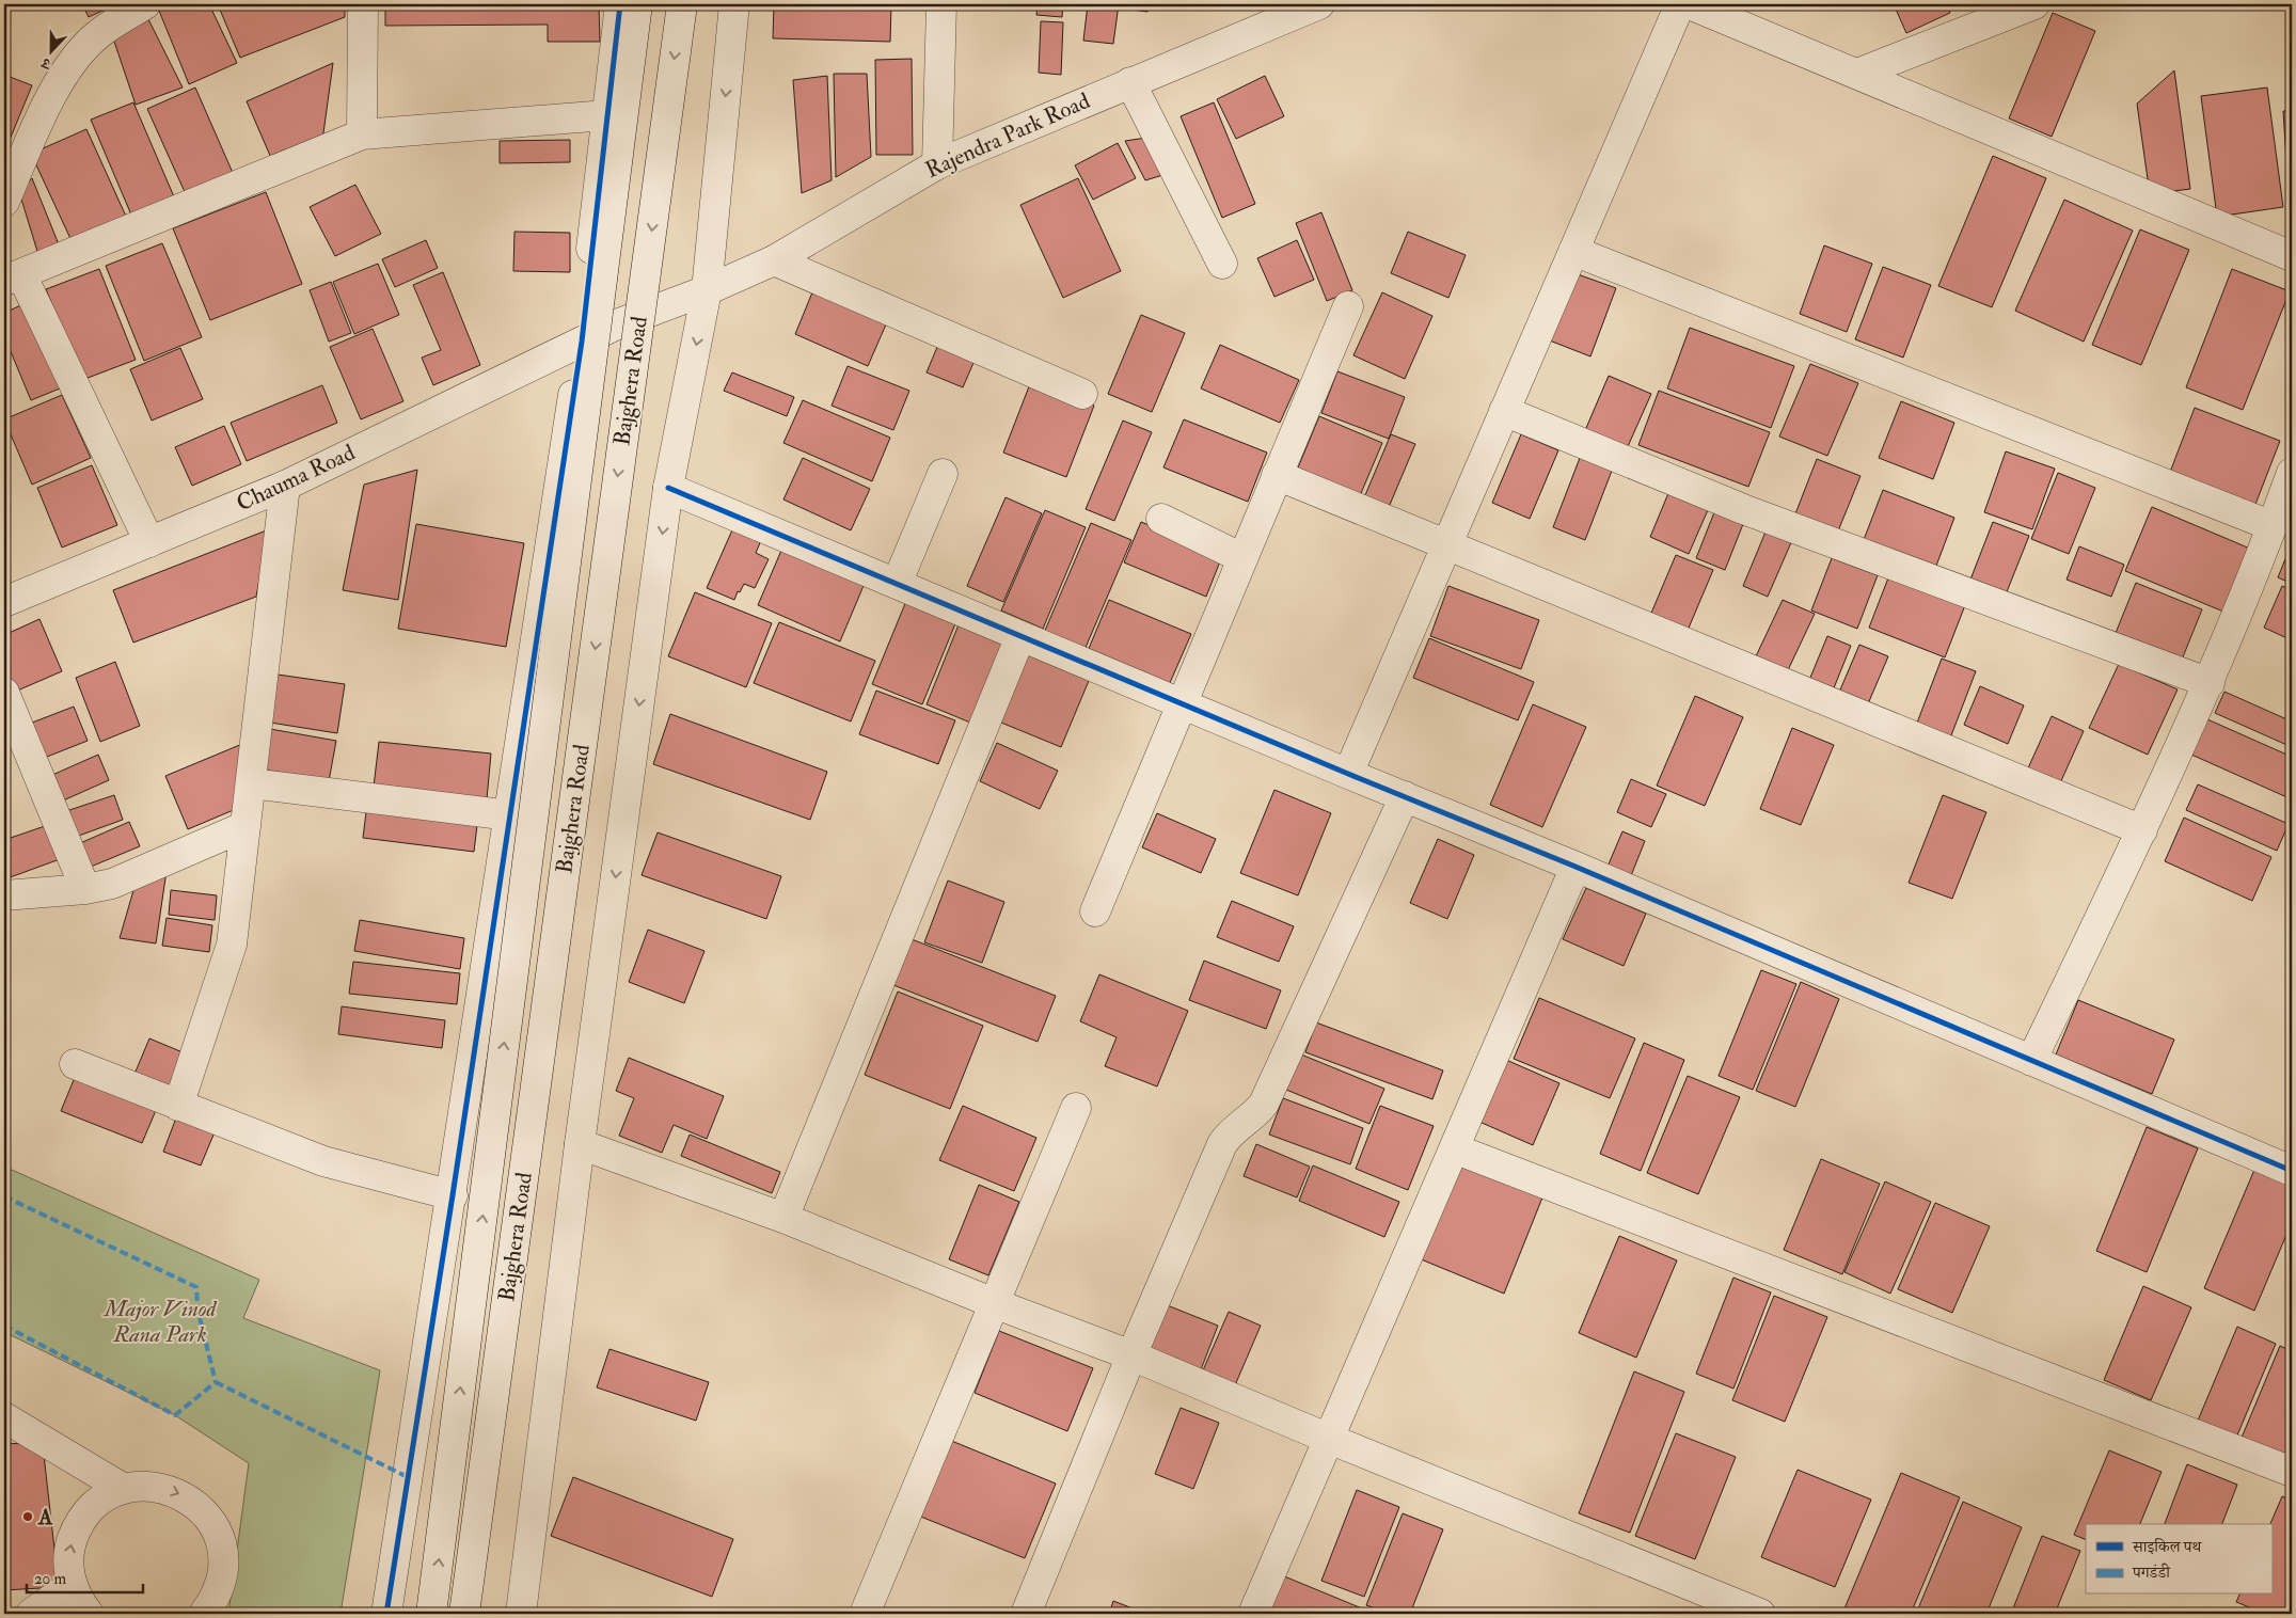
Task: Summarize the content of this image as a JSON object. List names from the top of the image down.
{
  "streets": {
    "street": ["Rajendra Park Road", "Bajghera Road", "Chauma Road"]
  },
  "crossings": [
    ["Rajendra Park Road", "Chauma Road"]
  ],
  "parks": ["Major Vinod Rana Park"],
  "places": ["A"],
  "legend": ["साइकिल पथ", "पगडंडी"],
  "scale_bar": "20 m",
  "north": "bottom"
}
